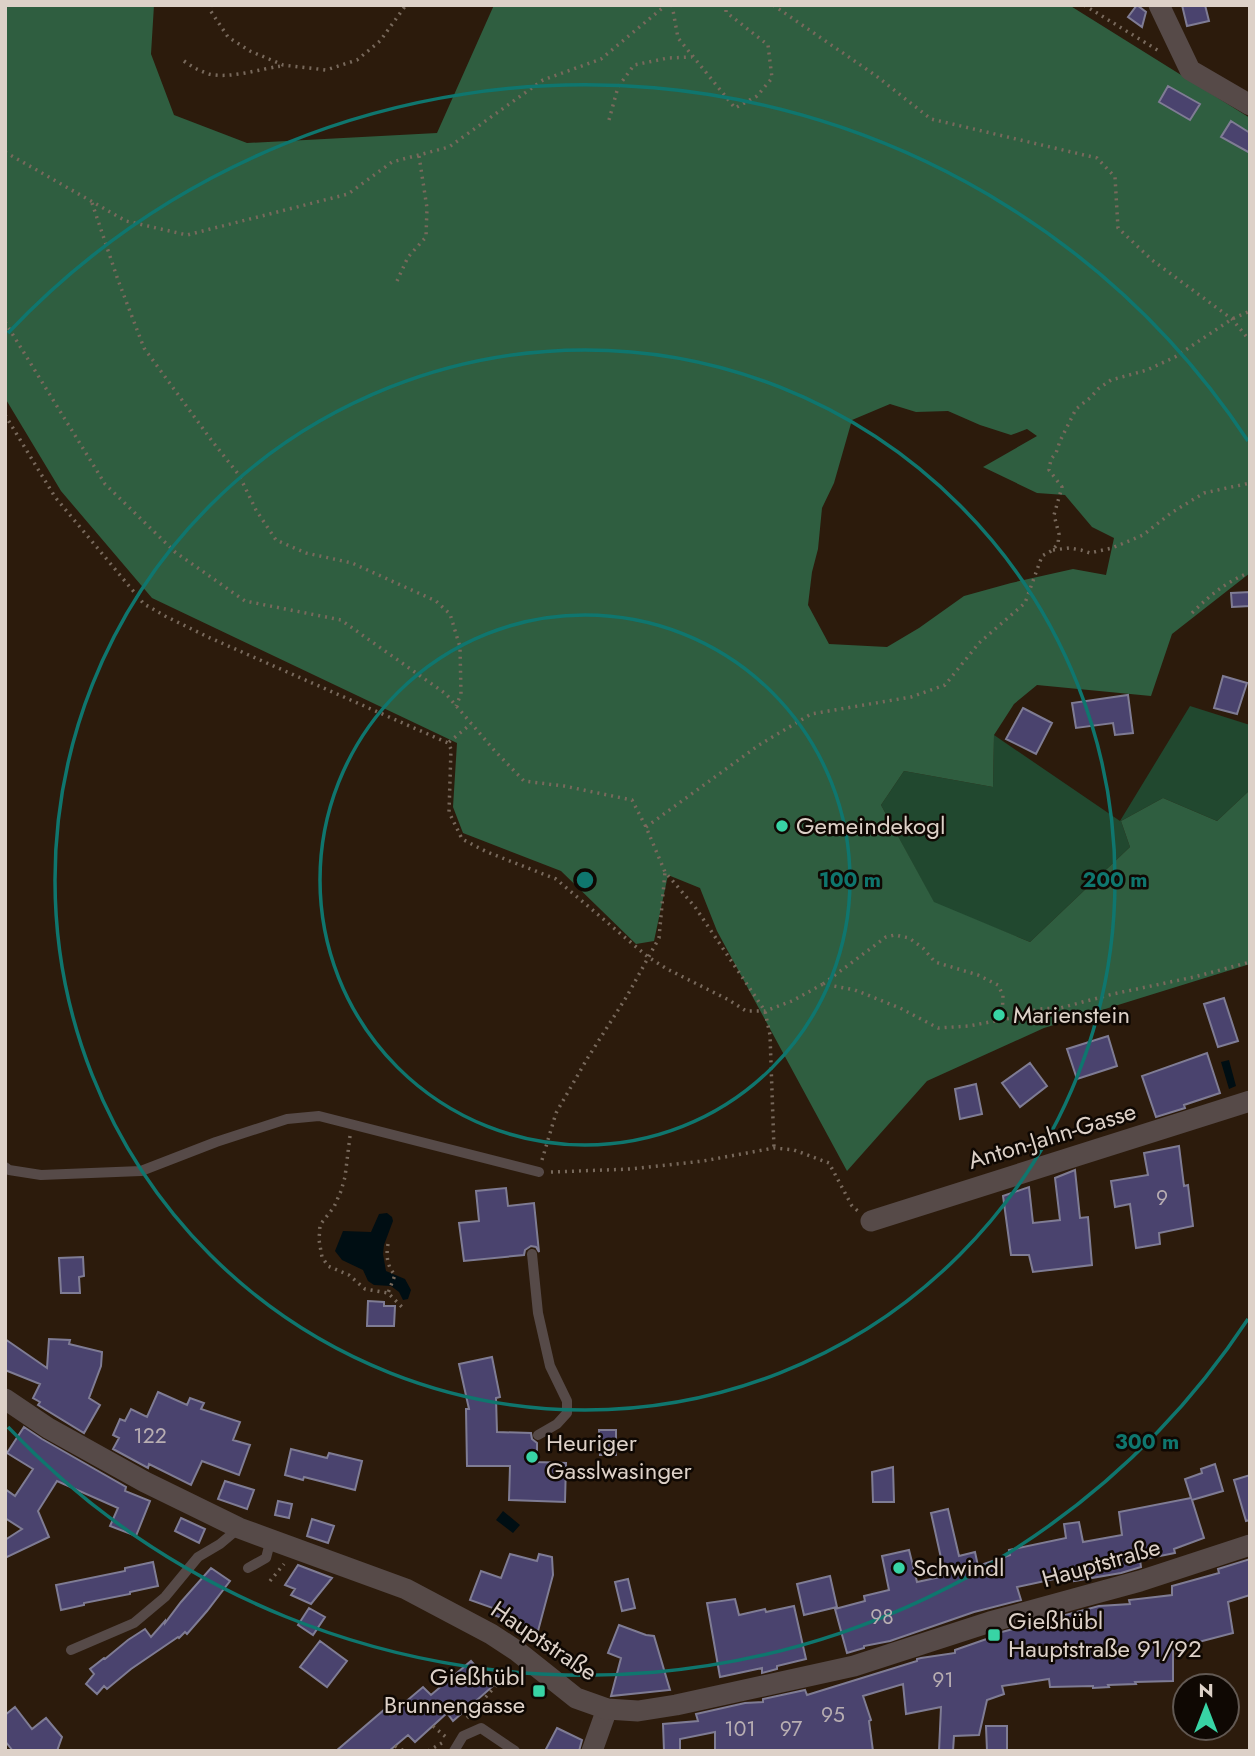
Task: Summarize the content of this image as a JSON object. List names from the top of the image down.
{
  "streets": {
    "street": ["Anton-Jahn-Gasse", "Hauptstraße"]
  },
  "places": {
    "other": [
      "Gemeindekogl",
      "Marienstein",
      "Heuriger Gasslwasinger",
      "Schwindl"
    ],
    "transit": ["Gießhübl Hauptstraße 91/92", "Gießhübl Brunnengasse"]
  },
  "house_numbers": [
    "9",
    "122",
    "98",
    "91",
    "95",
    "101",
    "97"
  ],
  "north": "top",
  "rings": ["100 m", "200 m", "300 m"]
}
